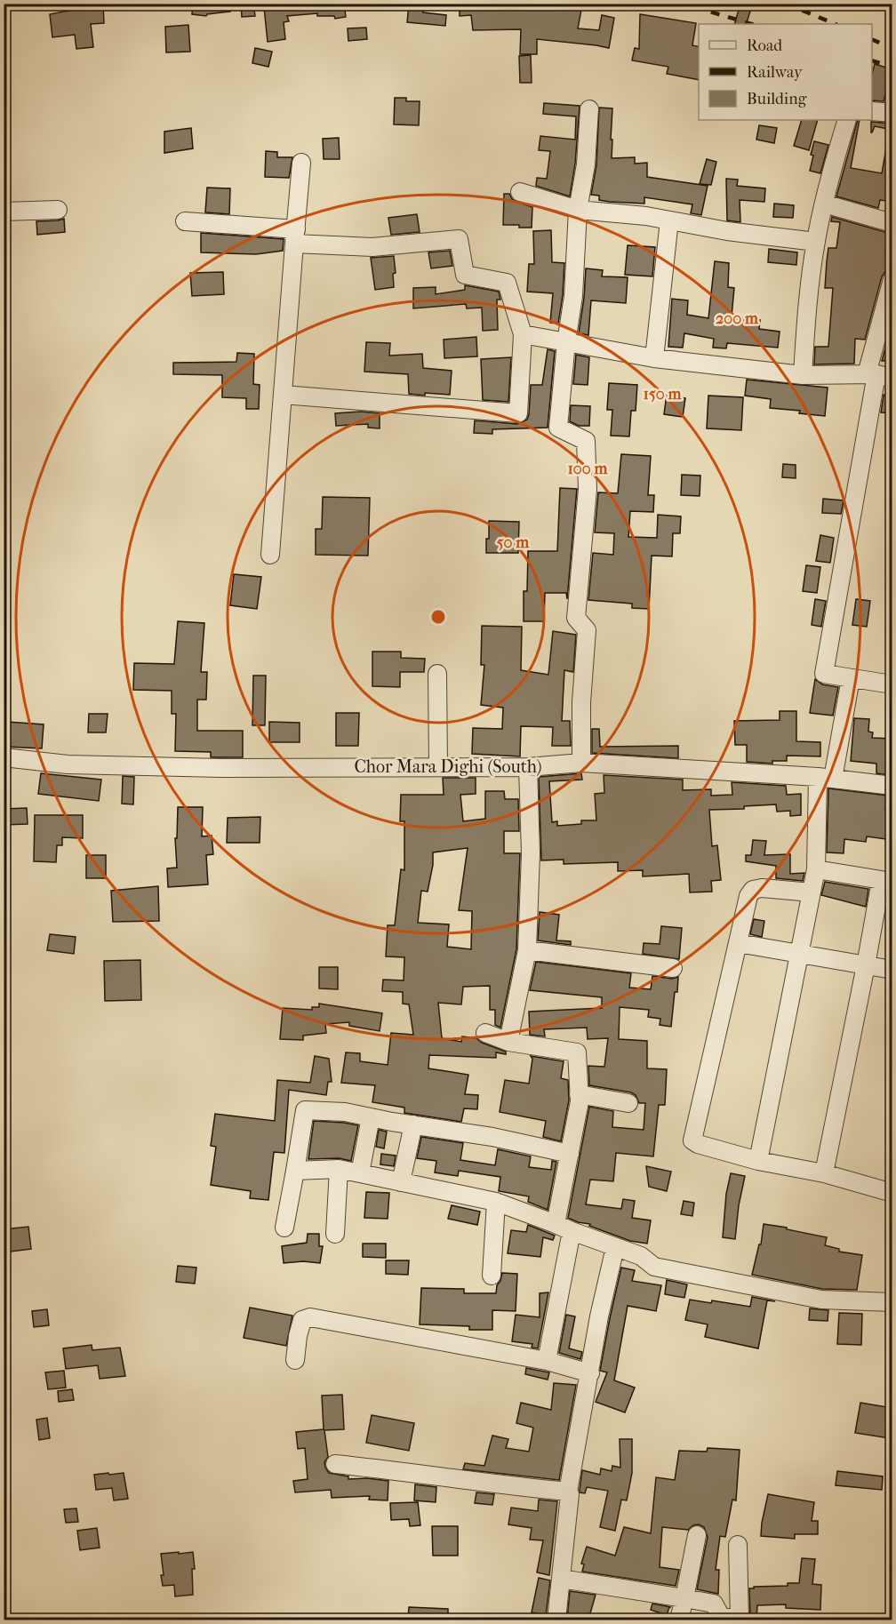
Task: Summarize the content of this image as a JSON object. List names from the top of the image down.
{
  "streets": {
    "street": ["Chor Mara Dighi (South)"]
  },
  "legend": ["Road", "Railway", "Building"],
  "rings": [
    "200 m",
    "150 m",
    "100 m",
    "50 m"
  ]
}
